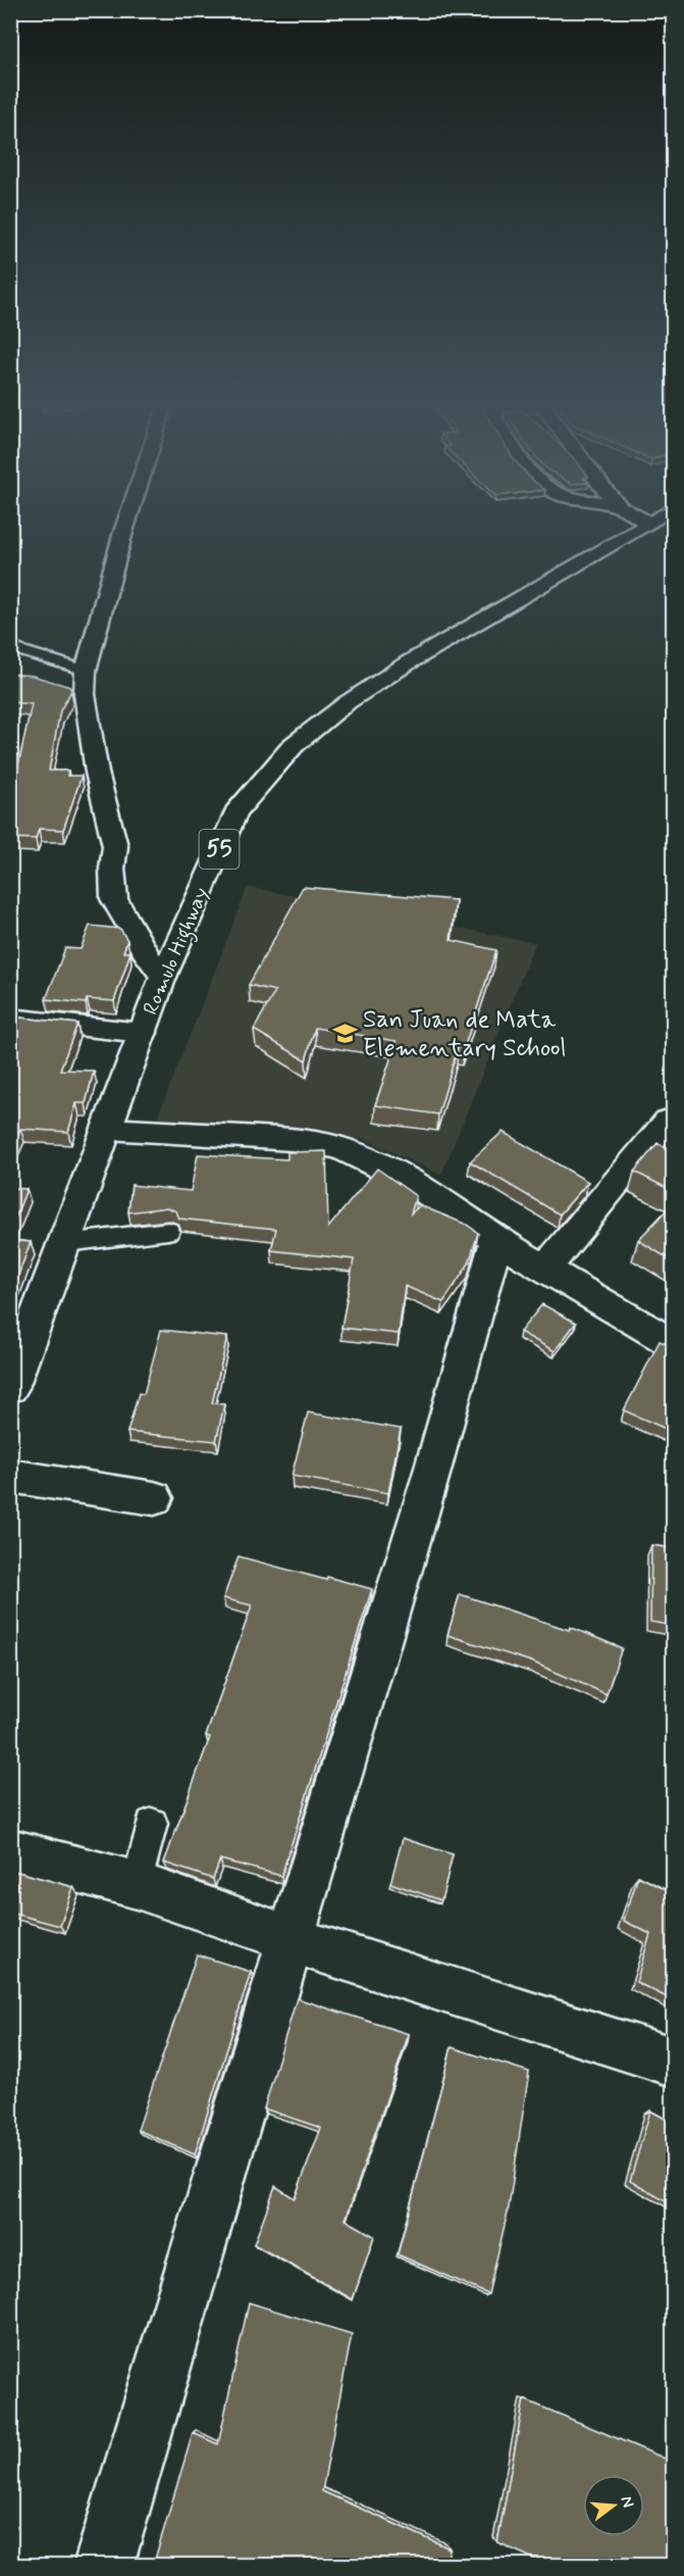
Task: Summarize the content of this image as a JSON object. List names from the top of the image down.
{
  "streets": {
    "main road": ["55", "Romulo Highway"]
  },
  "places": {
    "school or university": ["San Juan de Mata Elementary School"]
  },
  "north": "right"
}
